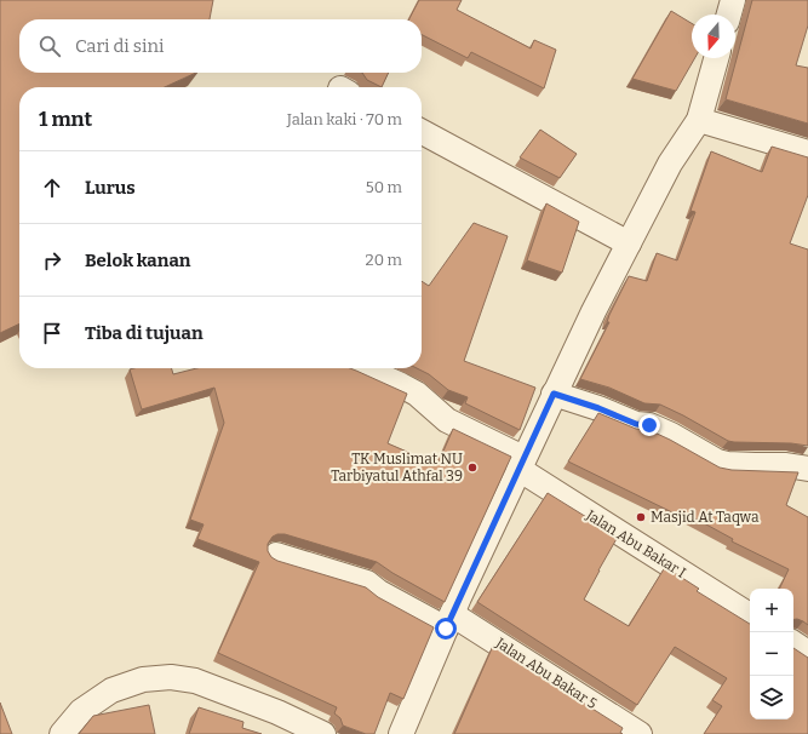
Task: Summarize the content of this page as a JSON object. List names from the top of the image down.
{
  "streets": {
    "street": ["Jalan Abu Bakar I", "Jalan Abu Bakar 5"]
  },
  "places": ["TK Muslimat NU Tarbiyatul Athfal 39", "Masjid At Taqwa"],
  "north": "bottom",
  "page": {
    "search": "Cari di sini",
    "heading": ["1 mnt", "Jalan kaki · 70 m"],
    "list": [
      ["Lurus", "50 m"],
      ["Belok kanan", "20 m"],
      "Tiba di tujuan"
    ],
    "map_buttons": ["+", "−"]
  }
}
